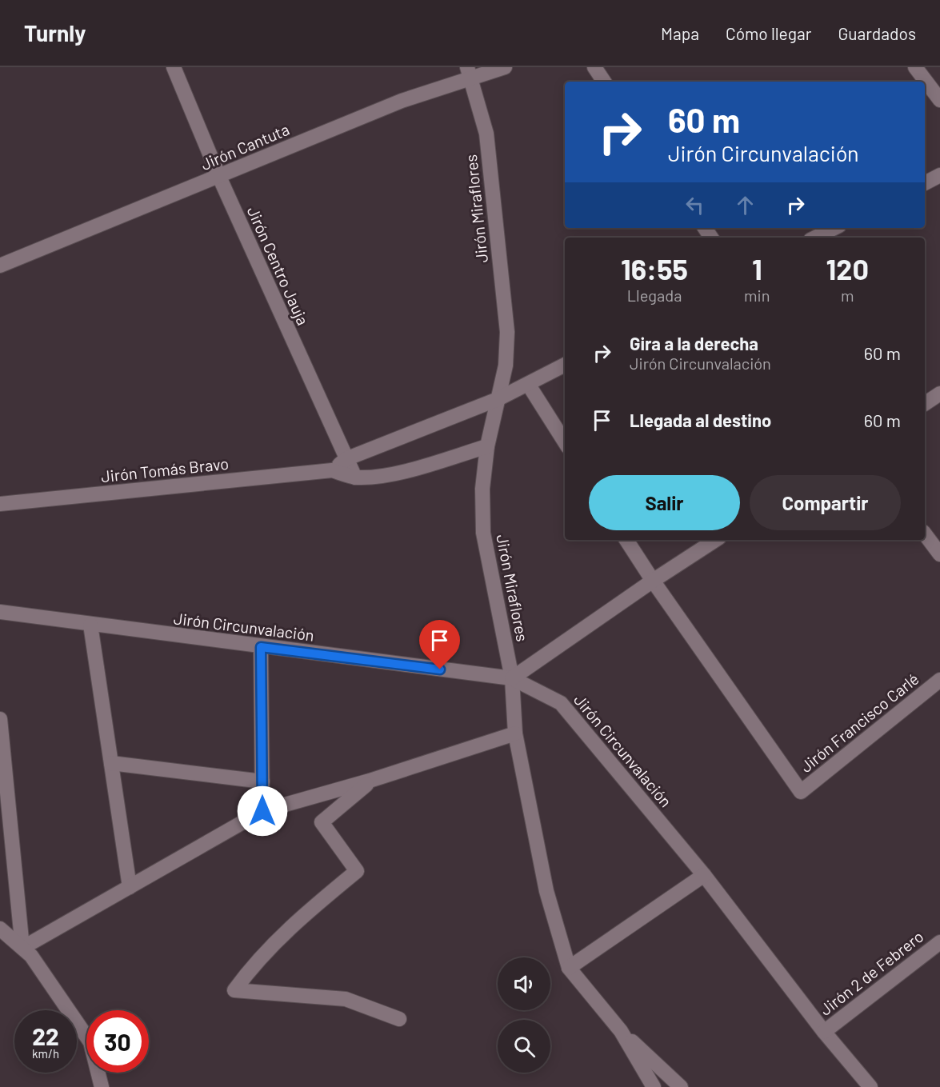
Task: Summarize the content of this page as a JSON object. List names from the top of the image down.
{
  "streets": {
    "street": [
      "Jirón Cantuta",
      "Jirón Miraflores",
      "Jirón Centro Jauja",
      "Jirón Tomás Bravo",
      "Jirón Circunvalación",
      "Jirón Francisco Carlé",
      "Jirón 2 de Febrero"
    ]
  },
  "crossings": [
    ["Jirón Cantuta", "Jirón Miraflores"],
    ["Jirón Cantuta", "Jirón Centro Jauja"],
    ["Jirón Miraflores", "Jirón Tomás Bravo"],
    ["Jirón Miraflores", "Jirón Circunvalación"],
    ["Jirón Centro Jauja", "Jirón Tomás Bravo"],
    ["Jirón Circunvalación", "Jirón 2 de Febrero"]
  ],
  "page": {
    "header": "Turnly",
    "nav": ["Mapa", "Cómo llegar", "Guardados"],
    "turn": ["60 m", "Jirón Circunvalación"],
    "eta": [
      "16:55",
      "Llegada",
      "1",
      "min",
      "120",
      "m"
    ],
    "list": [
      {
        "name": "Gira a la derecha",
        "note": "Jirón Circunvalación",
        "value": "60 m"
      },
      {
        "name": "Llegada al destino",
        "value": "60 m"
      }
    ],
    "buttons": ["Salir", "Compartir"],
    "speed": "22 km/h",
    "limit": "30"
  }
}
